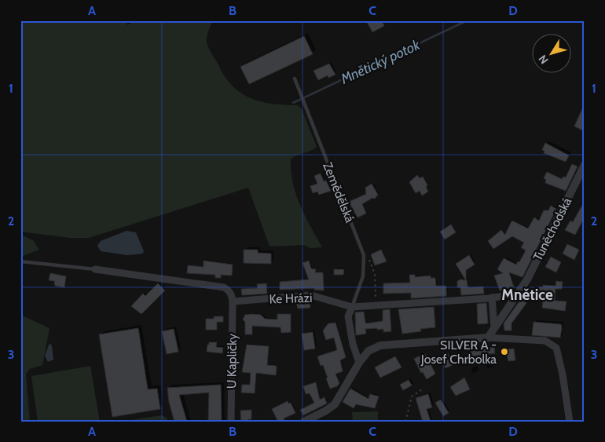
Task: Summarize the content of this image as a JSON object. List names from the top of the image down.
{
  "streets": {
    "street": ["Tuněchodská", "Ke Hrázi", "U Kapličky"],
    "lane": ["Zemědělská"]
  },
  "crossings": [
    ["Zemědělská", "Ke Hrázi"],
    ["Tuněchodská", "Ke Hrázi"],
    ["Ke Hrázi", "U Kapličky"]
  ],
  "districts": ["Mnětice"],
  "water": ["Mnětický potok"],
  "places": ["SILVER A - Josef Chrbolka"],
  "north": "bottom left",
  "grid": {
    "columns": [
      "A",
      "B",
      "C",
      "D"
    ],
    "rows": ["1", "2", "3"]
  }
}
